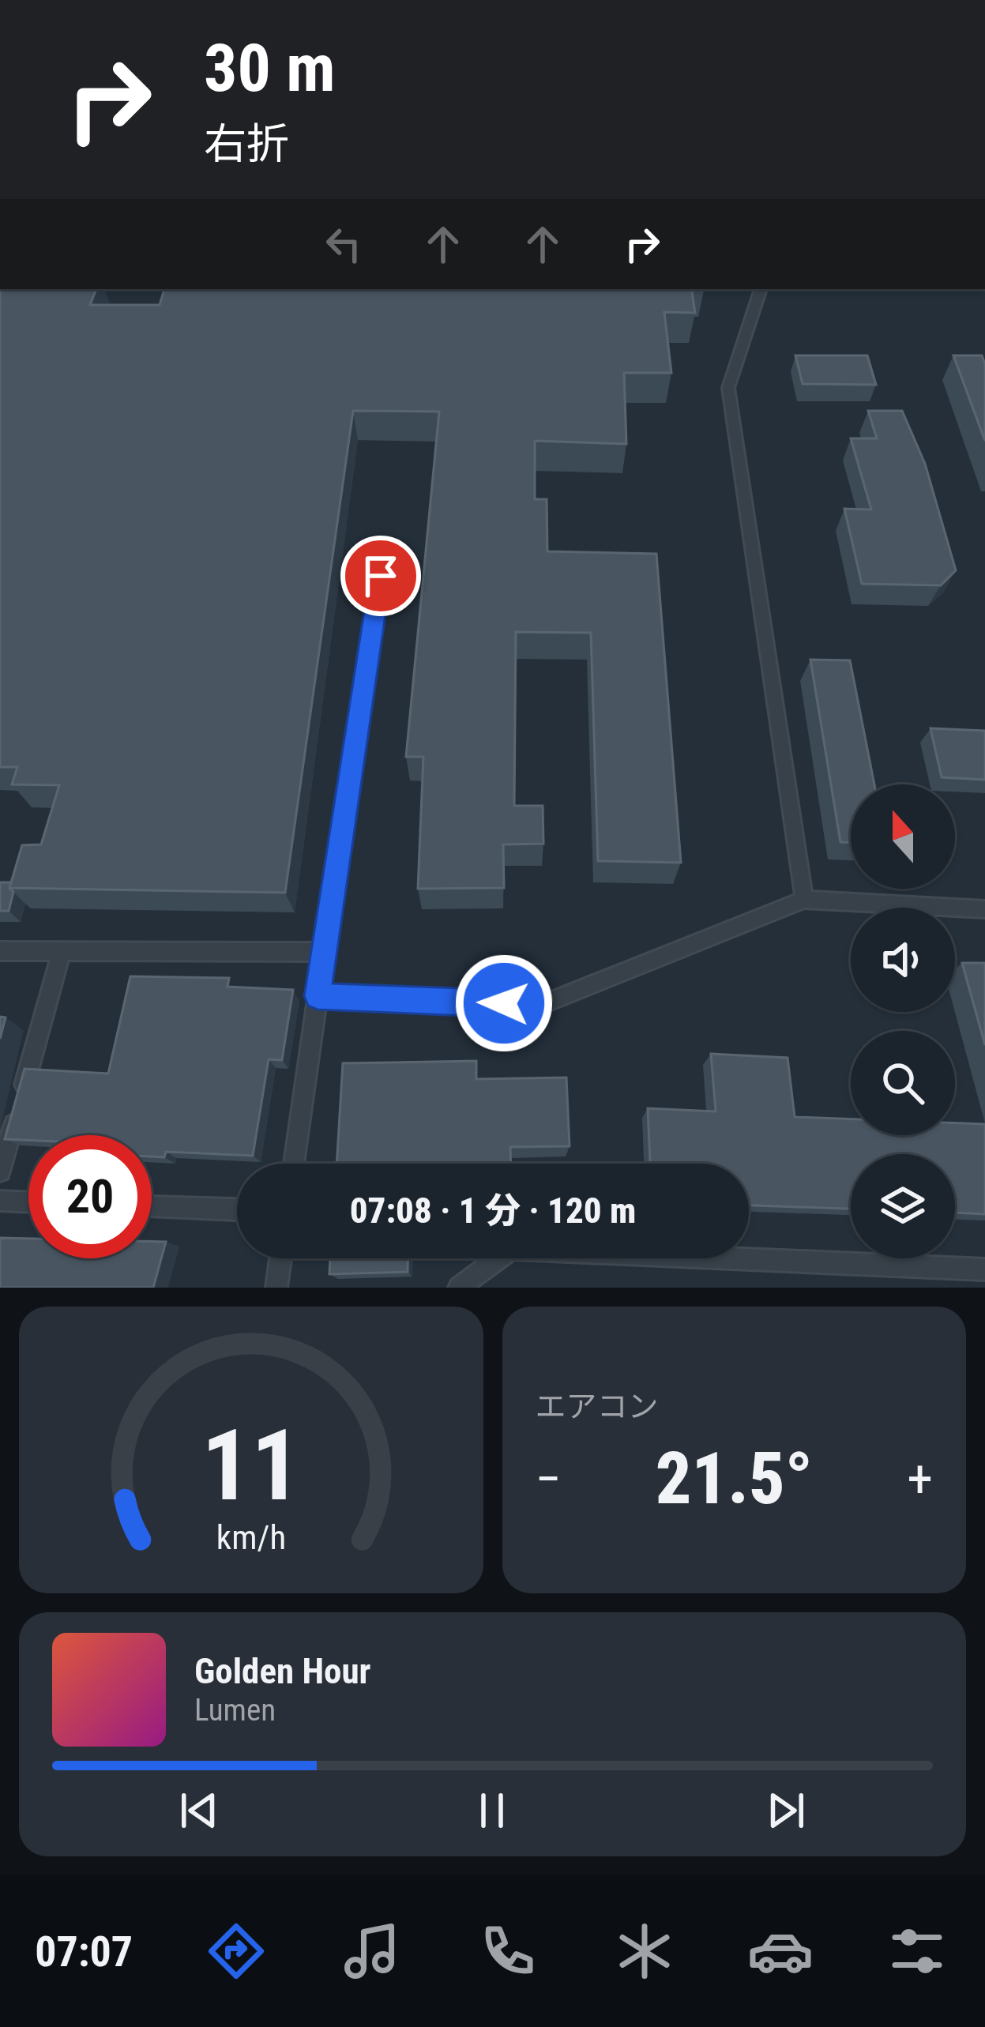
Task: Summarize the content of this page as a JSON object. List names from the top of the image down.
{
  "north": "top",
  "page": {
    "turn": ["30 m", "右折"],
    "limit": "20",
    "trip": "07:08 · 1 分 · 120 m",
    "tile": "エアコン",
    "heat": ["−", "21.5°", "+"],
    "song": ["Golden Hour", "Lumen"],
    "tabs": "07:07",
    "gauge": ["11", "km/h"]
  }
}
